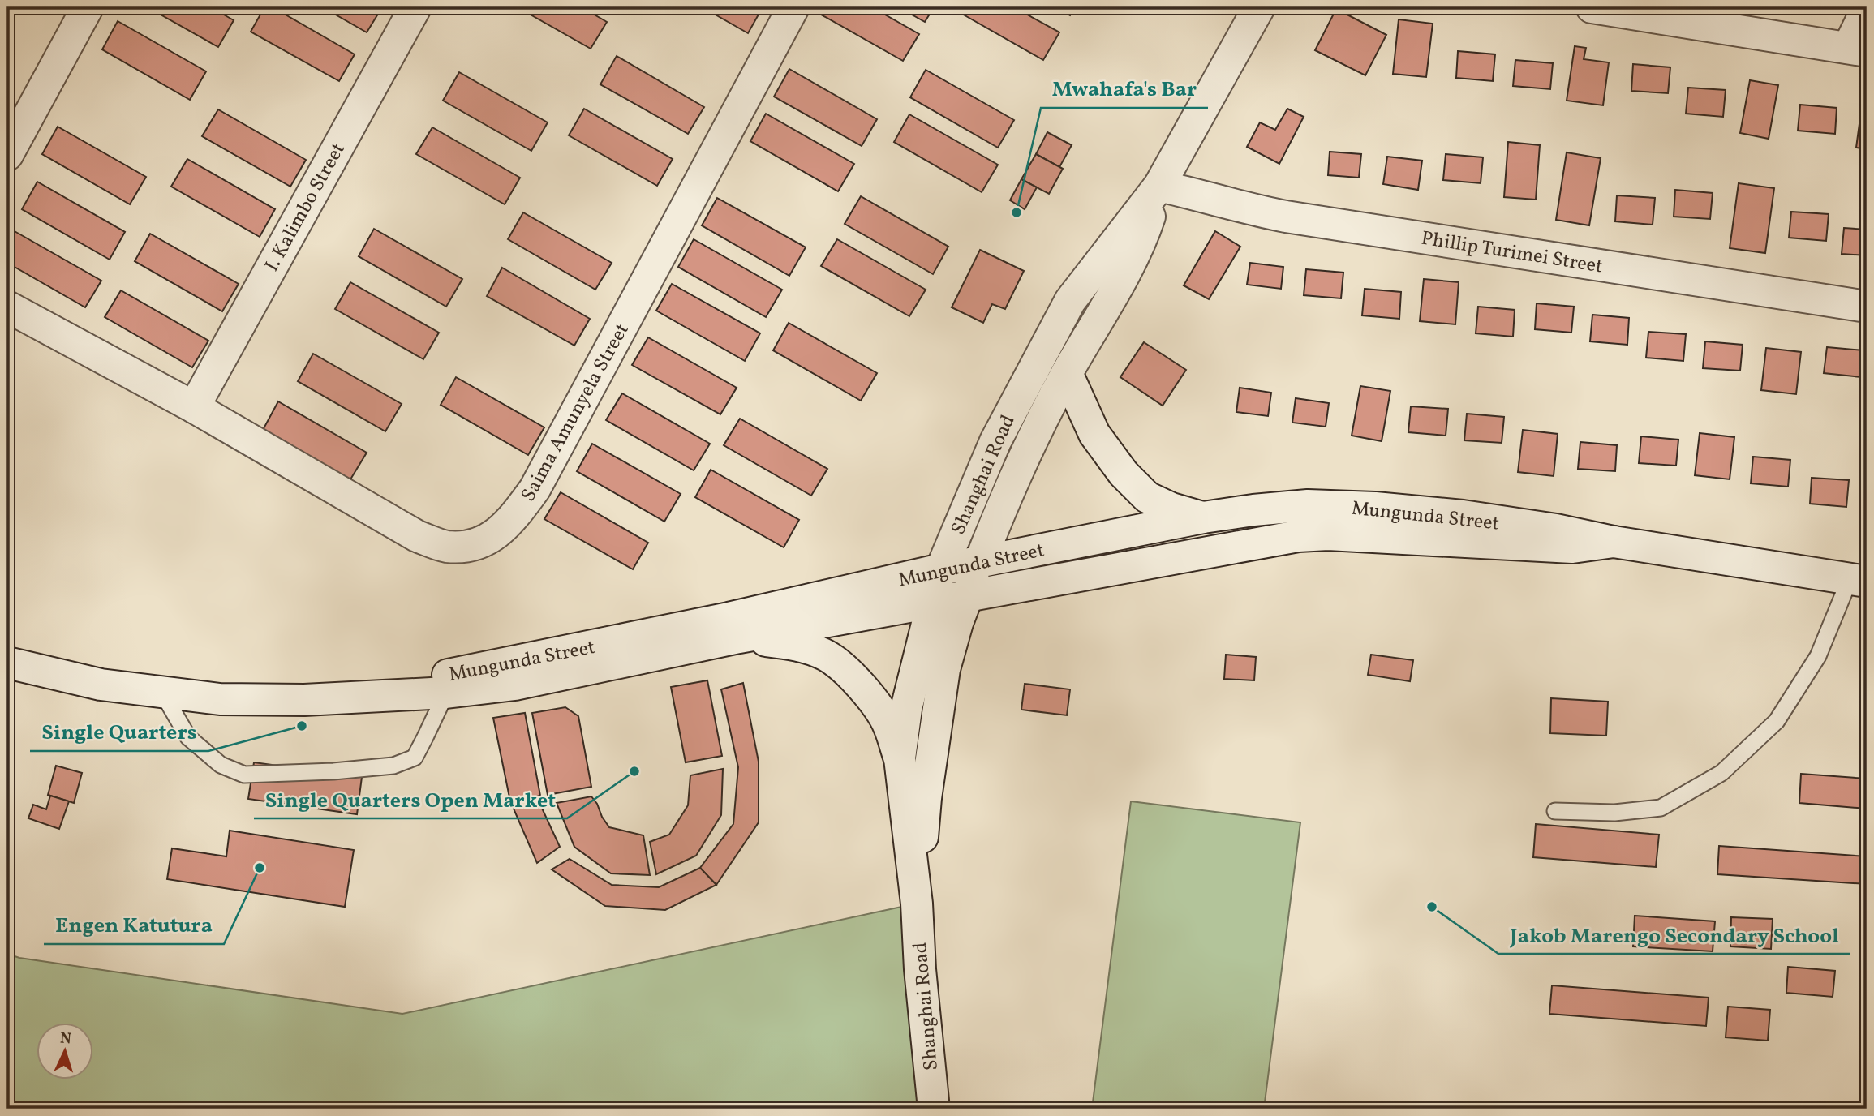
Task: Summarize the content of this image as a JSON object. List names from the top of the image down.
{
  "streets": {
    "street": [
      "I. Kalimbo Street",
      "Phillip Turimei Street",
      "Saima Amunyela Street",
      "Shanghai Road",
      "Mungunda Street"
    ]
  },
  "crossings": [
    ["I. Kalimbo Street", "Saima Amunyela Street"],
    ["Phillip Turimei Street", "Shanghai Road"],
    ["Shanghai Road", "Mungunda Street"]
  ],
  "places": [
    "Mwahafa's Bar",
    "Single Quarters",
    "Single Quarters Open Market",
    "Engen Katutura",
    "Jakob Marengo Secondary School"
  ],
  "north": "top"
}
